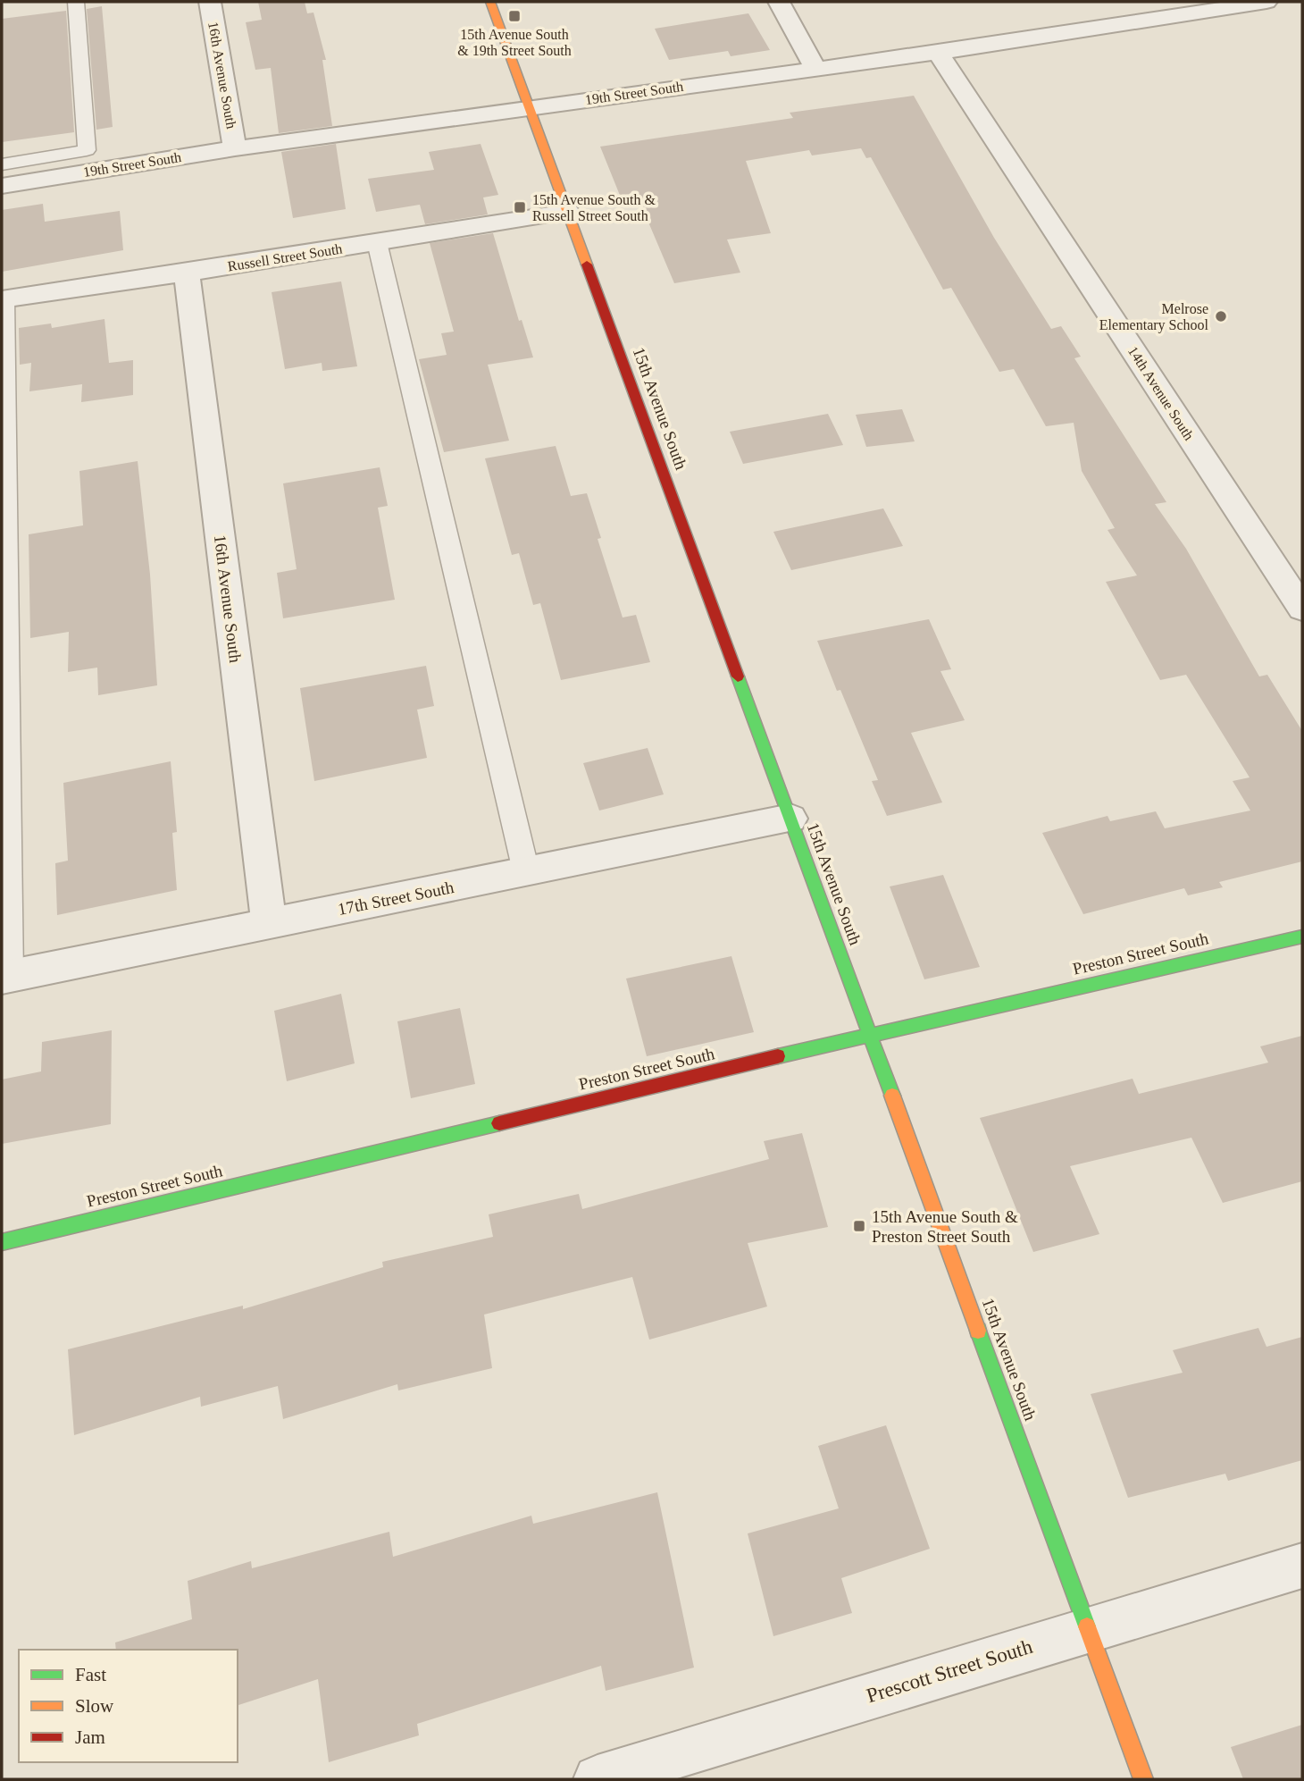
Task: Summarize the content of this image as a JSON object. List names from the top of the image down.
{
  "streets": {
    "street": [
      "16th Avenue South",
      "19th Street South",
      "Russell Street South",
      "14th Avenue South",
      "15th Avenue South",
      "17th Street South",
      "Preston Street South",
      "Prescott Street South"
    ]
  },
  "crossings": [
    ["16th Avenue South", "19th Street South"],
    ["16th Avenue South", "Russell Street South"],
    ["16th Avenue South", "17th Street South"],
    ["19th Street South", "14th Avenue South"],
    ["19th Street South", "15th Avenue South"],
    ["Russell Street South", "15th Avenue South"],
    ["15th Avenue South", "17th Street South"],
    ["15th Avenue South", "Preston Street South"],
    ["15th Avenue South", "Prescott Street South"]
  ],
  "places": {
    "transit": ["15th Avenue South & 19th Street South", "15th Avenue South & Russell Street South", "15th Avenue South & Preston Street South"],
    "other": ["Melrose Elementary School"]
  },
  "legend": ["Fast", "Slow", "Jam"]
}
